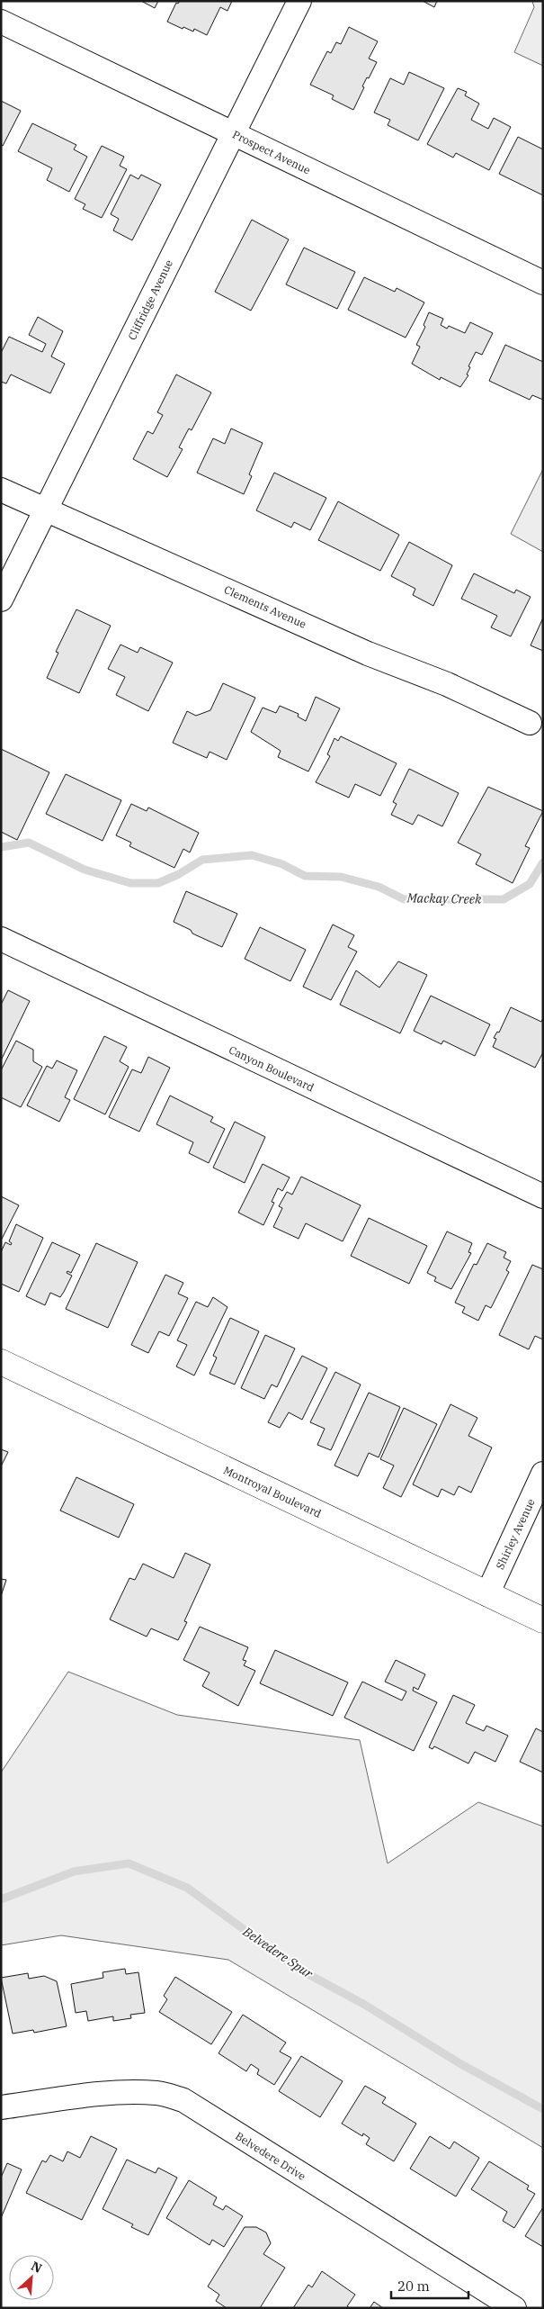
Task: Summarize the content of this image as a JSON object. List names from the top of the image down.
{
  "streets": {
    "street": [
      "Prospect Avenue",
      "Cliffridge Avenue",
      "Clements Avenue",
      "Canyon Boulevard",
      "Montroyal Boulevard",
      "Shirley Avenue",
      "Belvedere Drive"
    ]
  },
  "crossings": [
    ["Prospect Avenue", "Cliffridge Avenue"],
    ["Cliffridge Avenue", "Clements Avenue"],
    ["Montroyal Boulevard", "Shirley Avenue"]
  ],
  "water": ["Mackay Creek", "Belvedere Spur"],
  "scale_bar": "20 m",
  "north": "top right"
}
